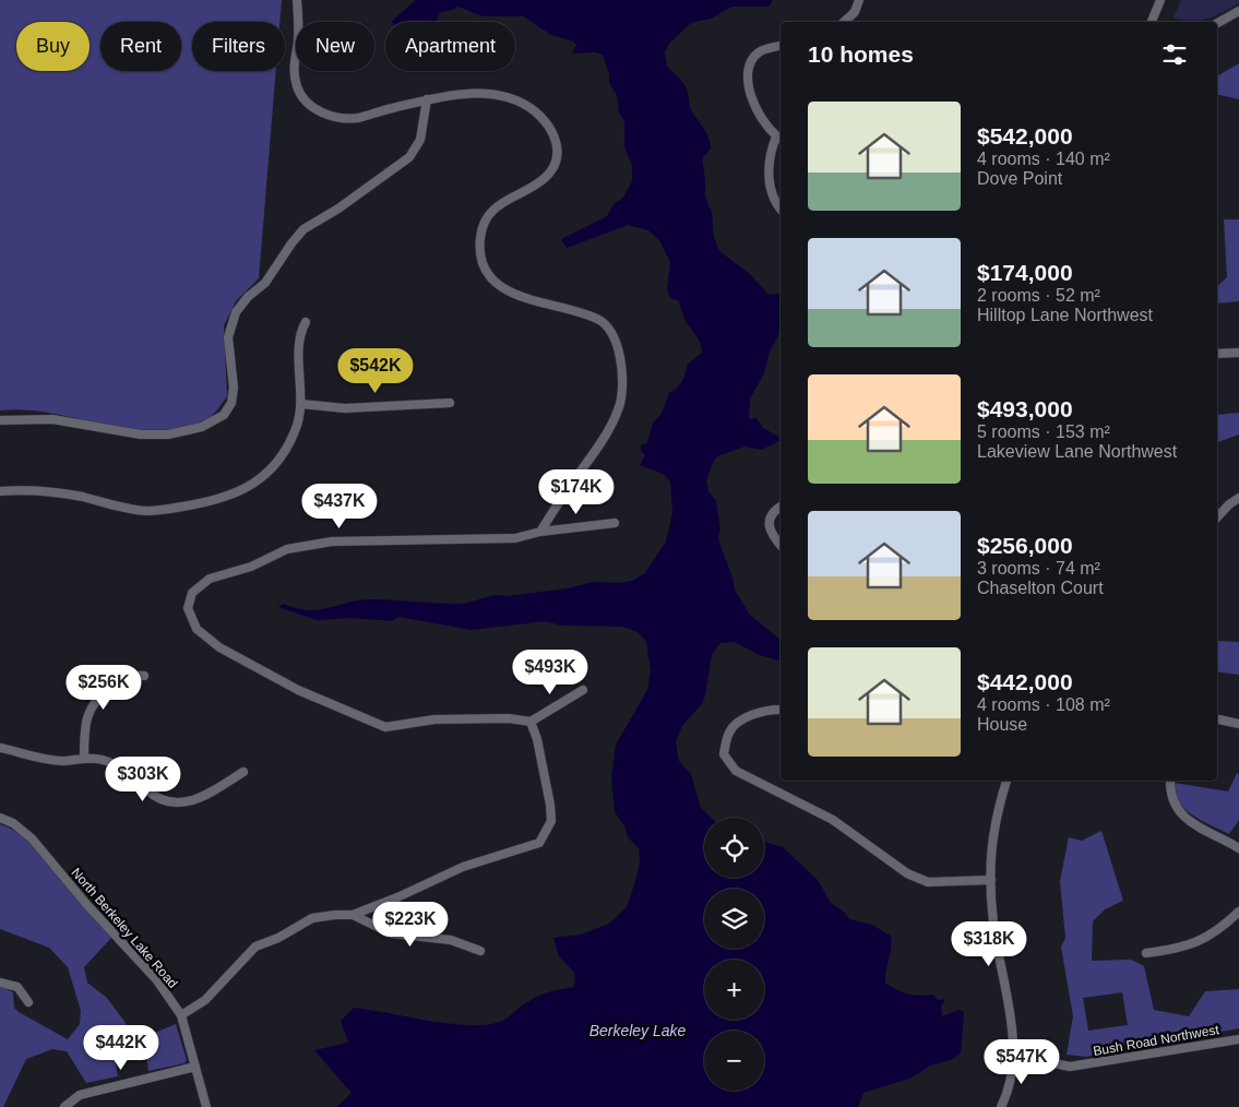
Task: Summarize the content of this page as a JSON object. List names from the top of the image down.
{
  "streets": {
    "street": ["North Berkeley Lake Road", "Bush Road Northwest"]
  },
  "water": ["Berkeley Lake"],
  "page": {
    "chip": [
      "Buy",
      "Rent",
      "Filters",
      "New",
      "Apartment"
    ],
    "heading": "10 homes",
    "list": [
      {
        "name": "$542,000",
        "note": "4 rooms · 140 m² · Dove Point"
      },
      {
        "name": "$174,000",
        "note": "2 rooms · 52 m² · Hilltop Lane Northwest"
      },
      {
        "name": "$493,000",
        "note": "5 rooms · 153 m² · Lakeview Lane Northwest"
      },
      {
        "name": "$256,000",
        "note": "3 rooms · 74 m² · Chaselton Court"
      },
      {
        "name": "$442,000",
        "note": "4 rooms · 108 m² · House"
      }
    ],
    "price": [
      "$542K",
      "$174K",
      "$437K",
      "$493K",
      "$256K",
      "$303K",
      "$223K",
      "$318K",
      "$442K",
      "$547K"
    ],
    "map_buttons": ["+", "−"]
  }
}
